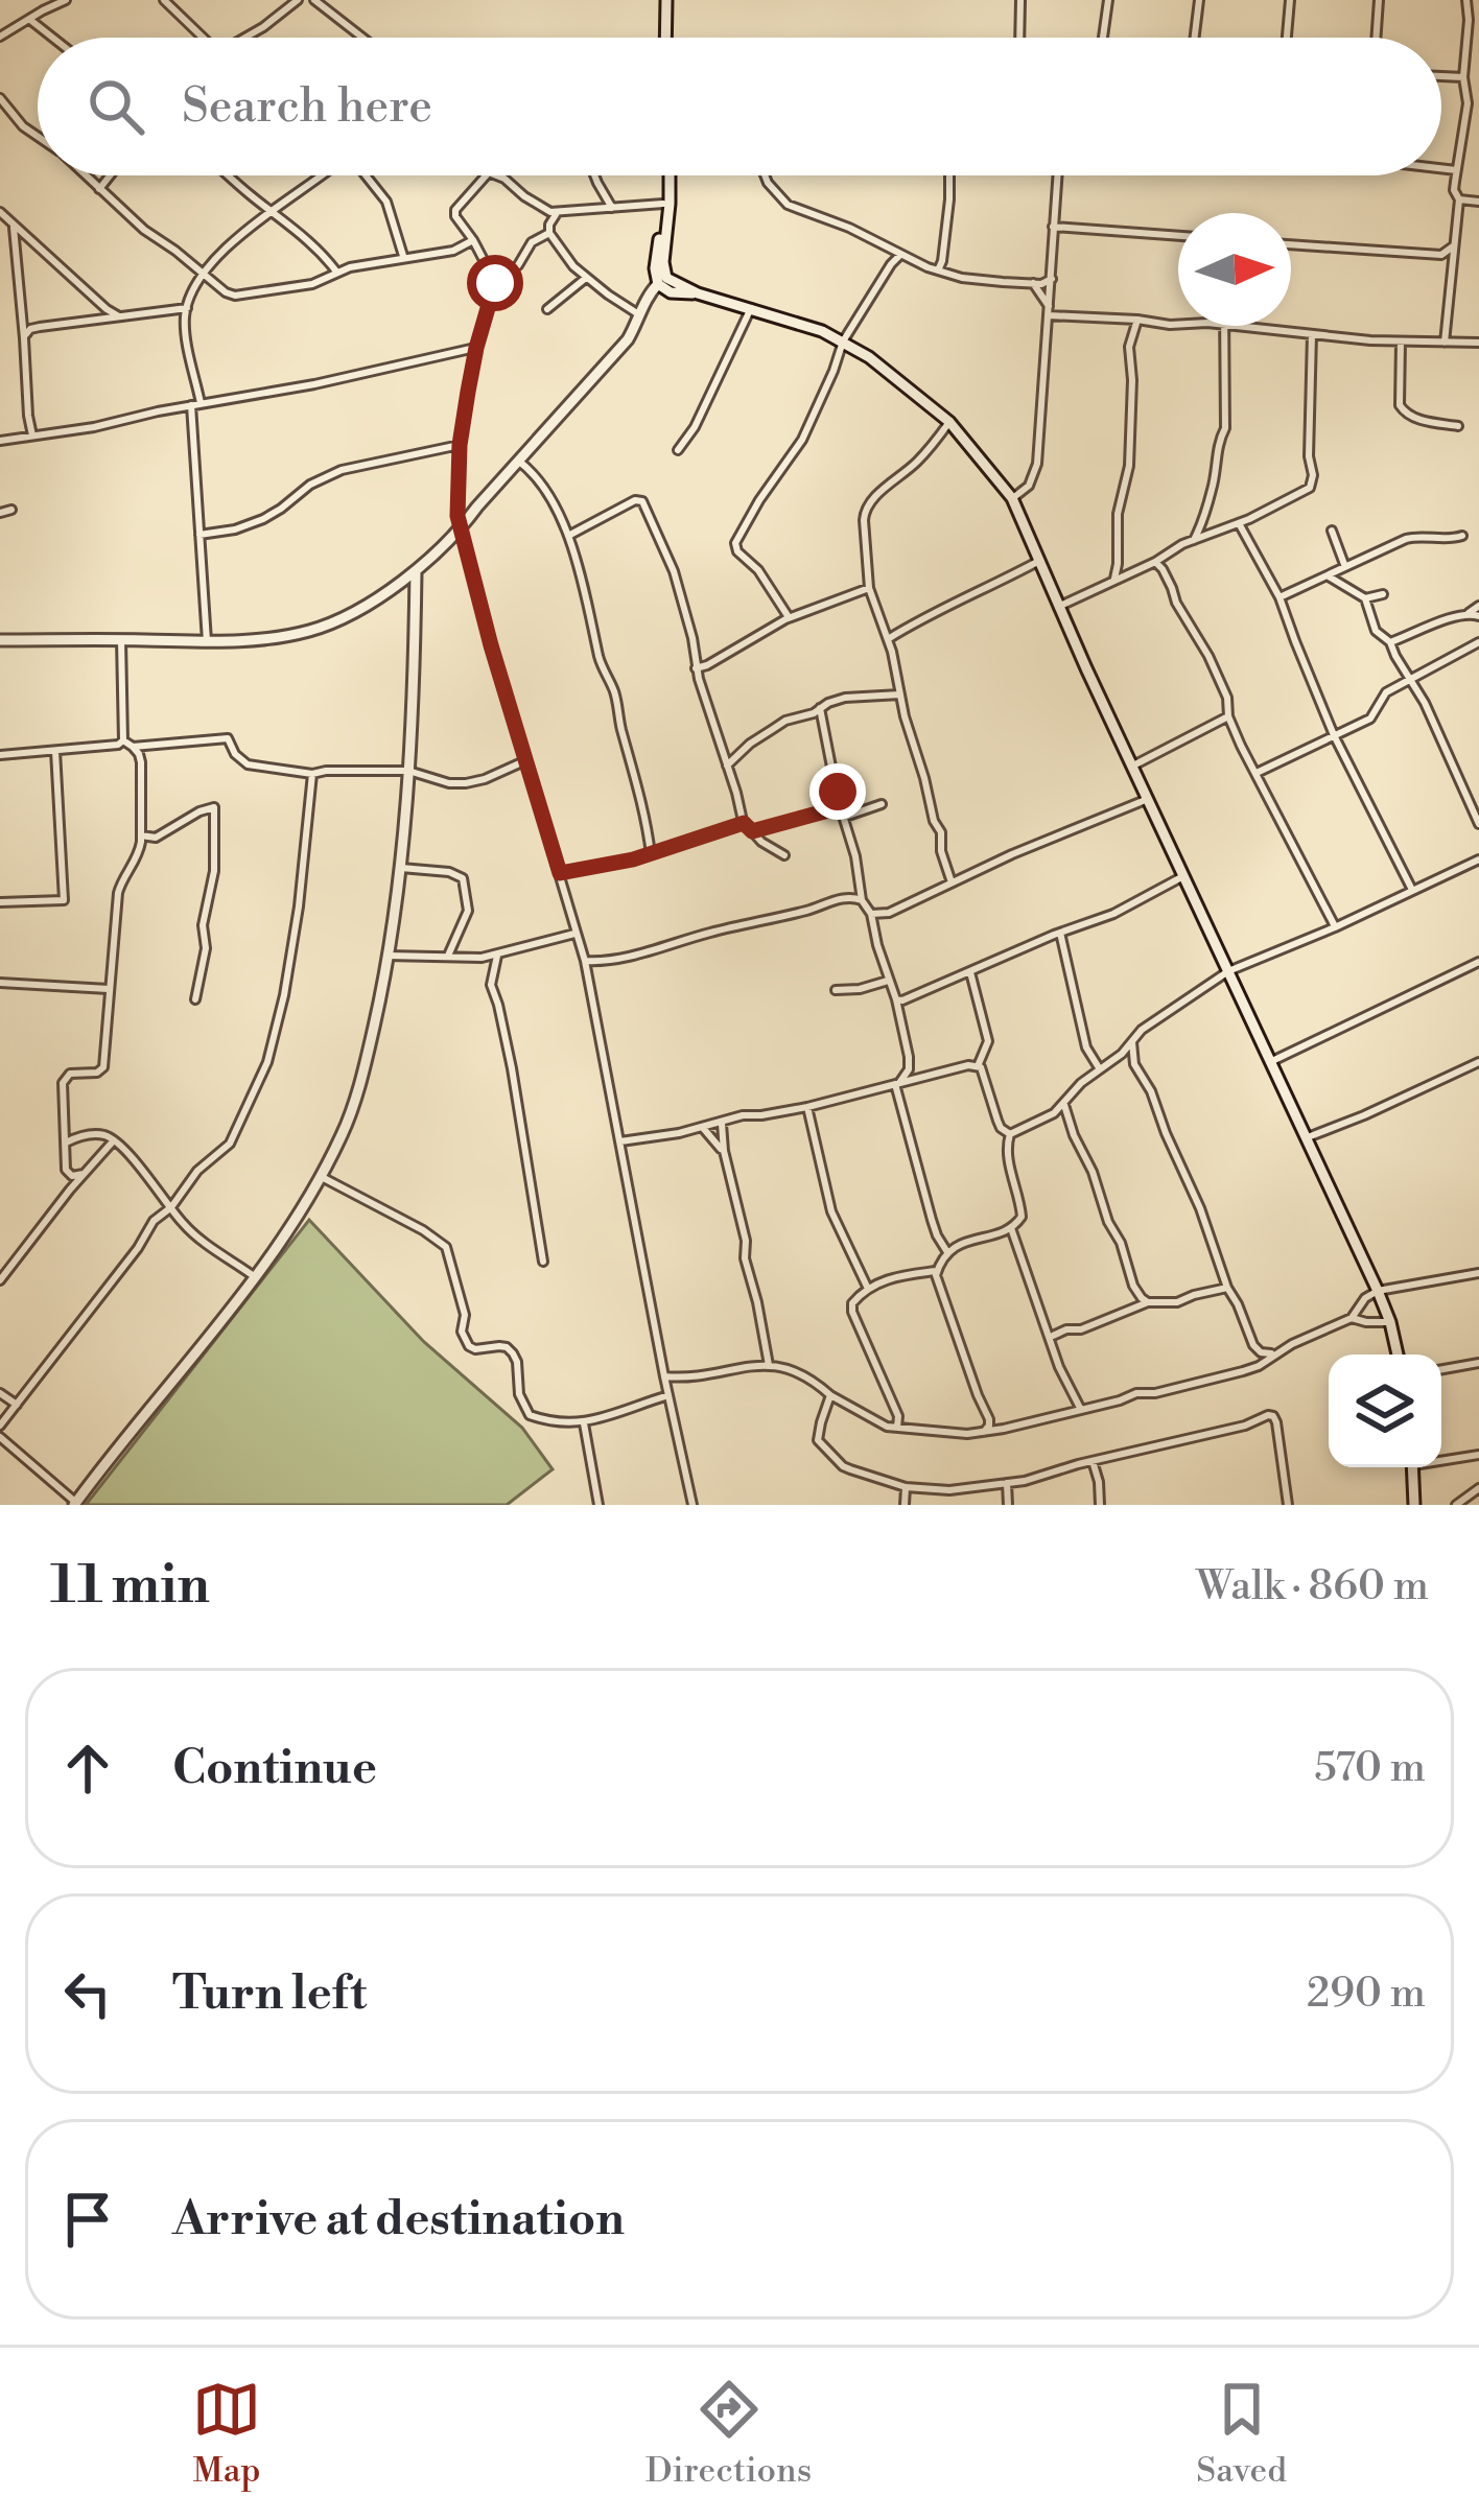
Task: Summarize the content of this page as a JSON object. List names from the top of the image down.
{
  "north": "right",
  "page": {
    "search": "Search here",
    "heading": ["11 min", "Walk · 860 m"],
    "list": [
      ["Continue", "570 m"],
      ["Turn left", "290 m"],
      "Arrive at destination"
    ],
    "nav": ["Map", "Directions", "Saved"]
  }
}
